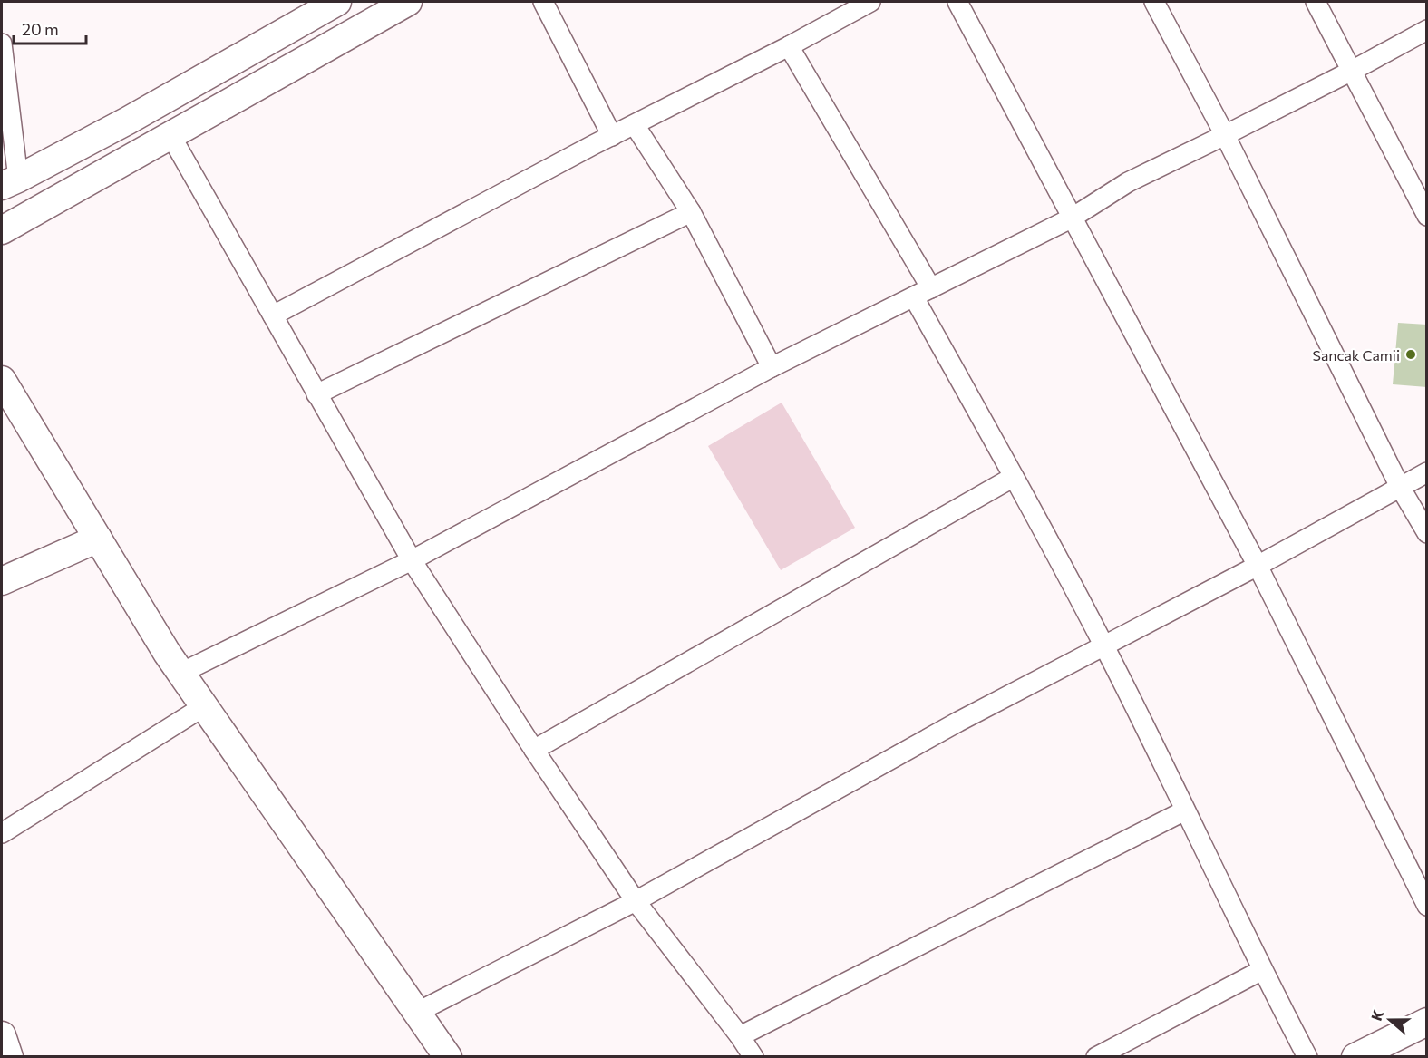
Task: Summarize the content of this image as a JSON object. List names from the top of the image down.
{
  "places": ["Sancak Camii"],
  "scale_bar": "20 m",
  "north": "left"
}
